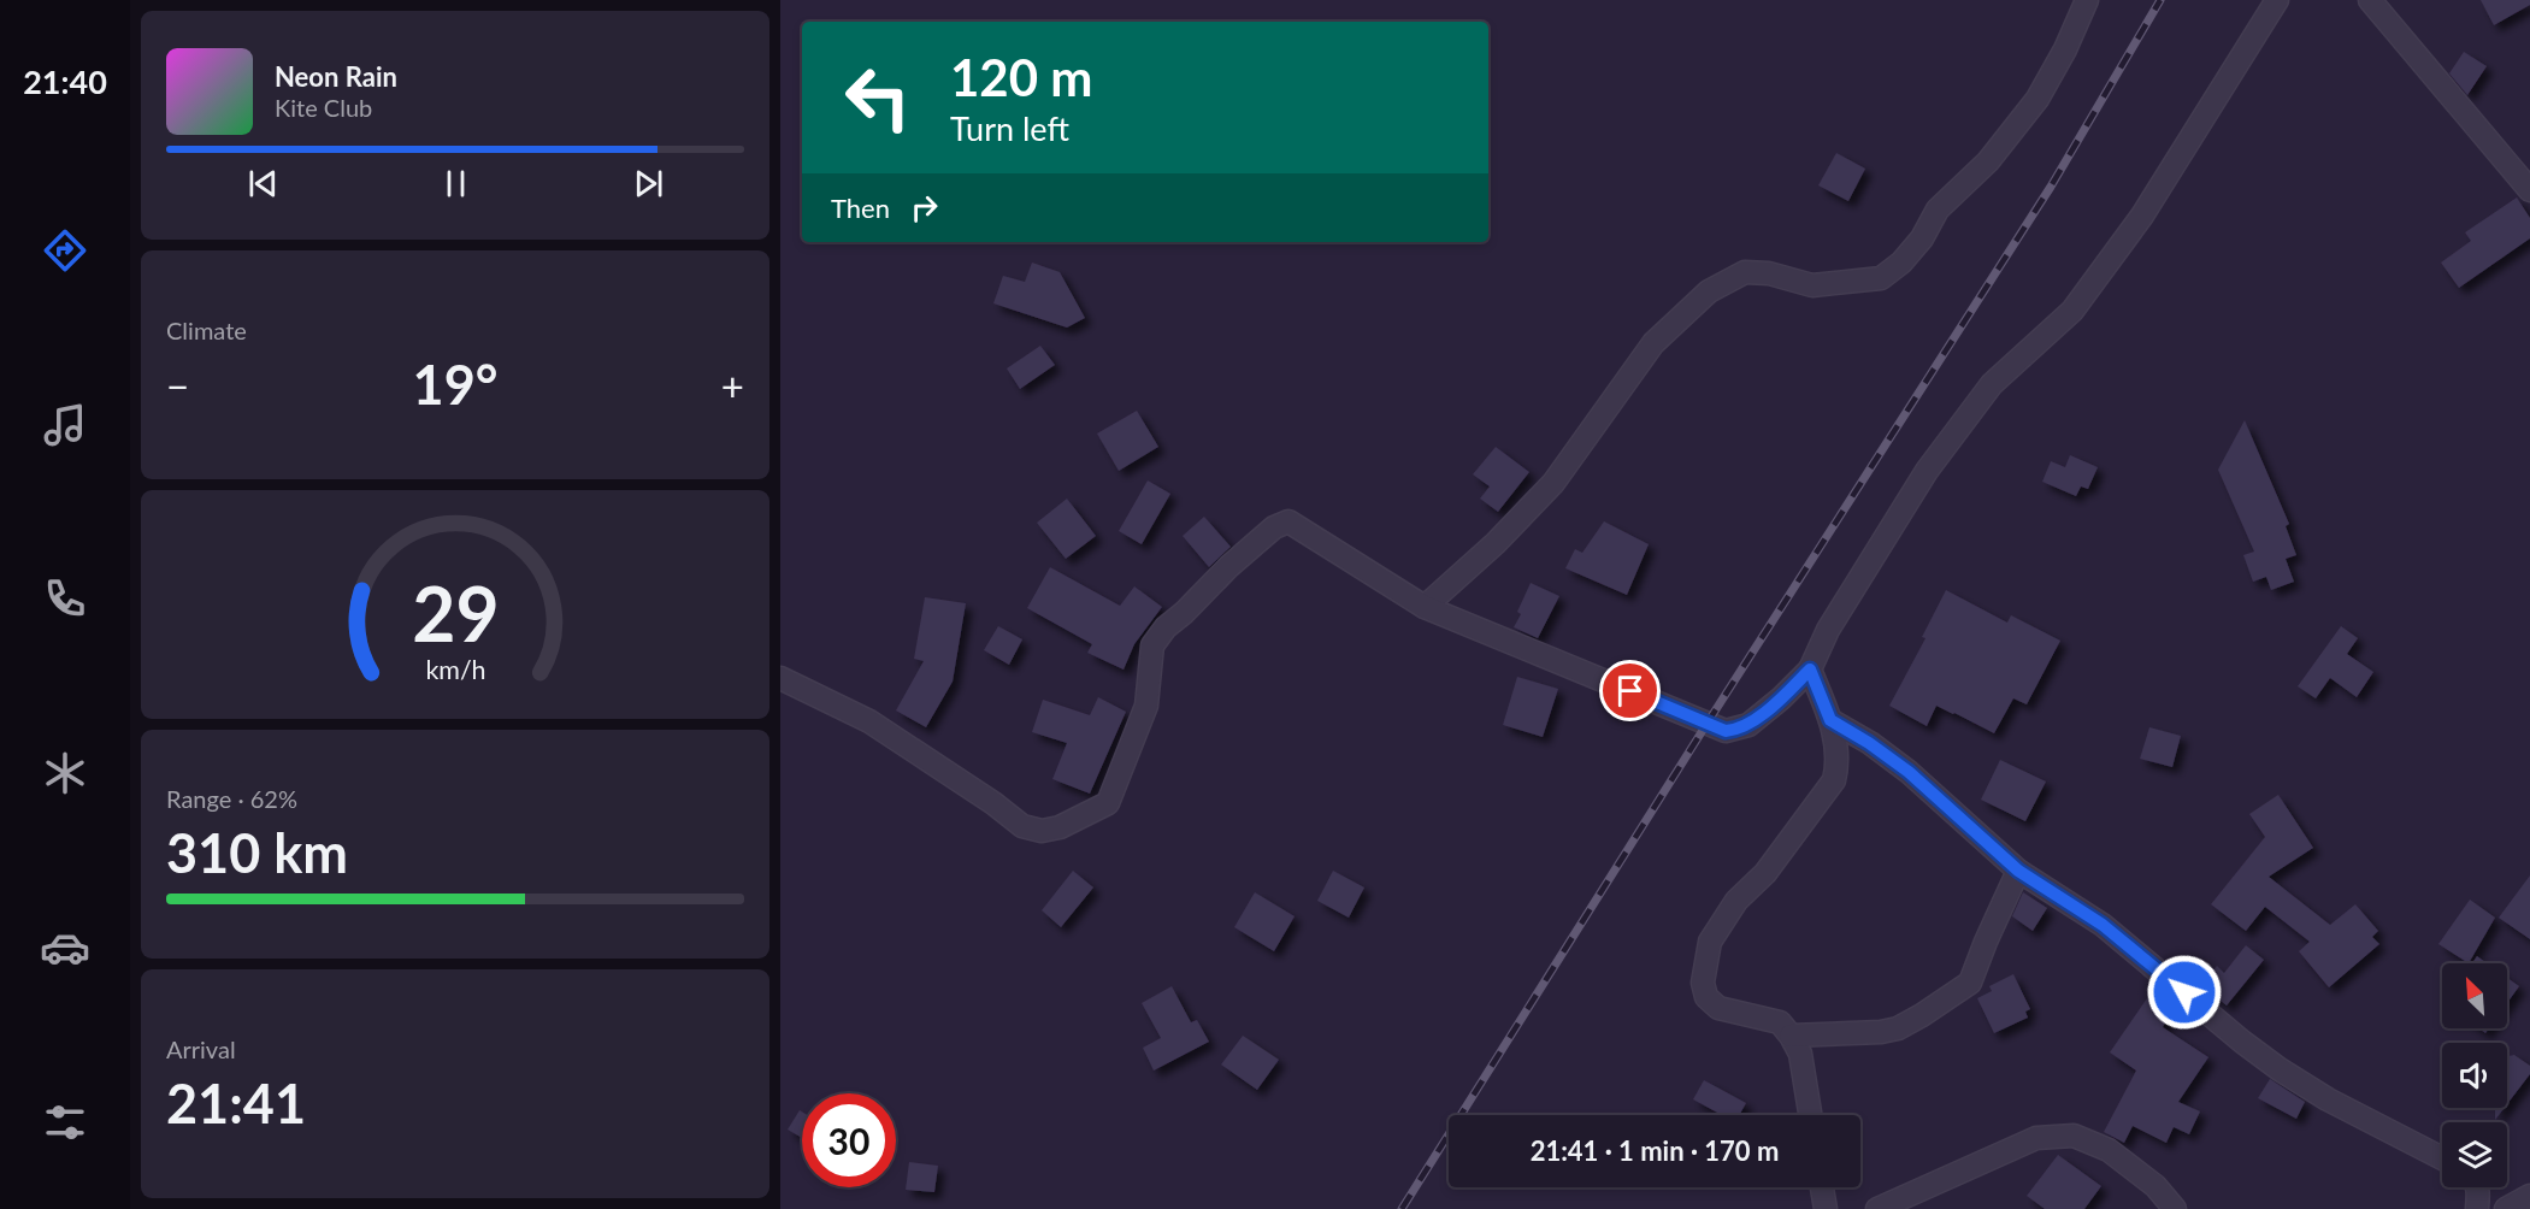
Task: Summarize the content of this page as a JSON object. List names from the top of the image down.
{
  "north": "top left",
  "page": {
    "tabs": "21:40",
    "turn": ["120 m", "Turn left"],
    "song": ["Neon Rain", "Kite Club"],
    "then": "Then",
    "tile": [
      "Climate",
      ["Range · 62%", "310 km"],
      ["Arrival", "21:41"]
    ],
    "heat": ["−", "19°", "+"],
    "limit": "30",
    "trip": "21:41 · 1 min · 170 m",
    "gauge": ["29", "km/h"]
  }
}
